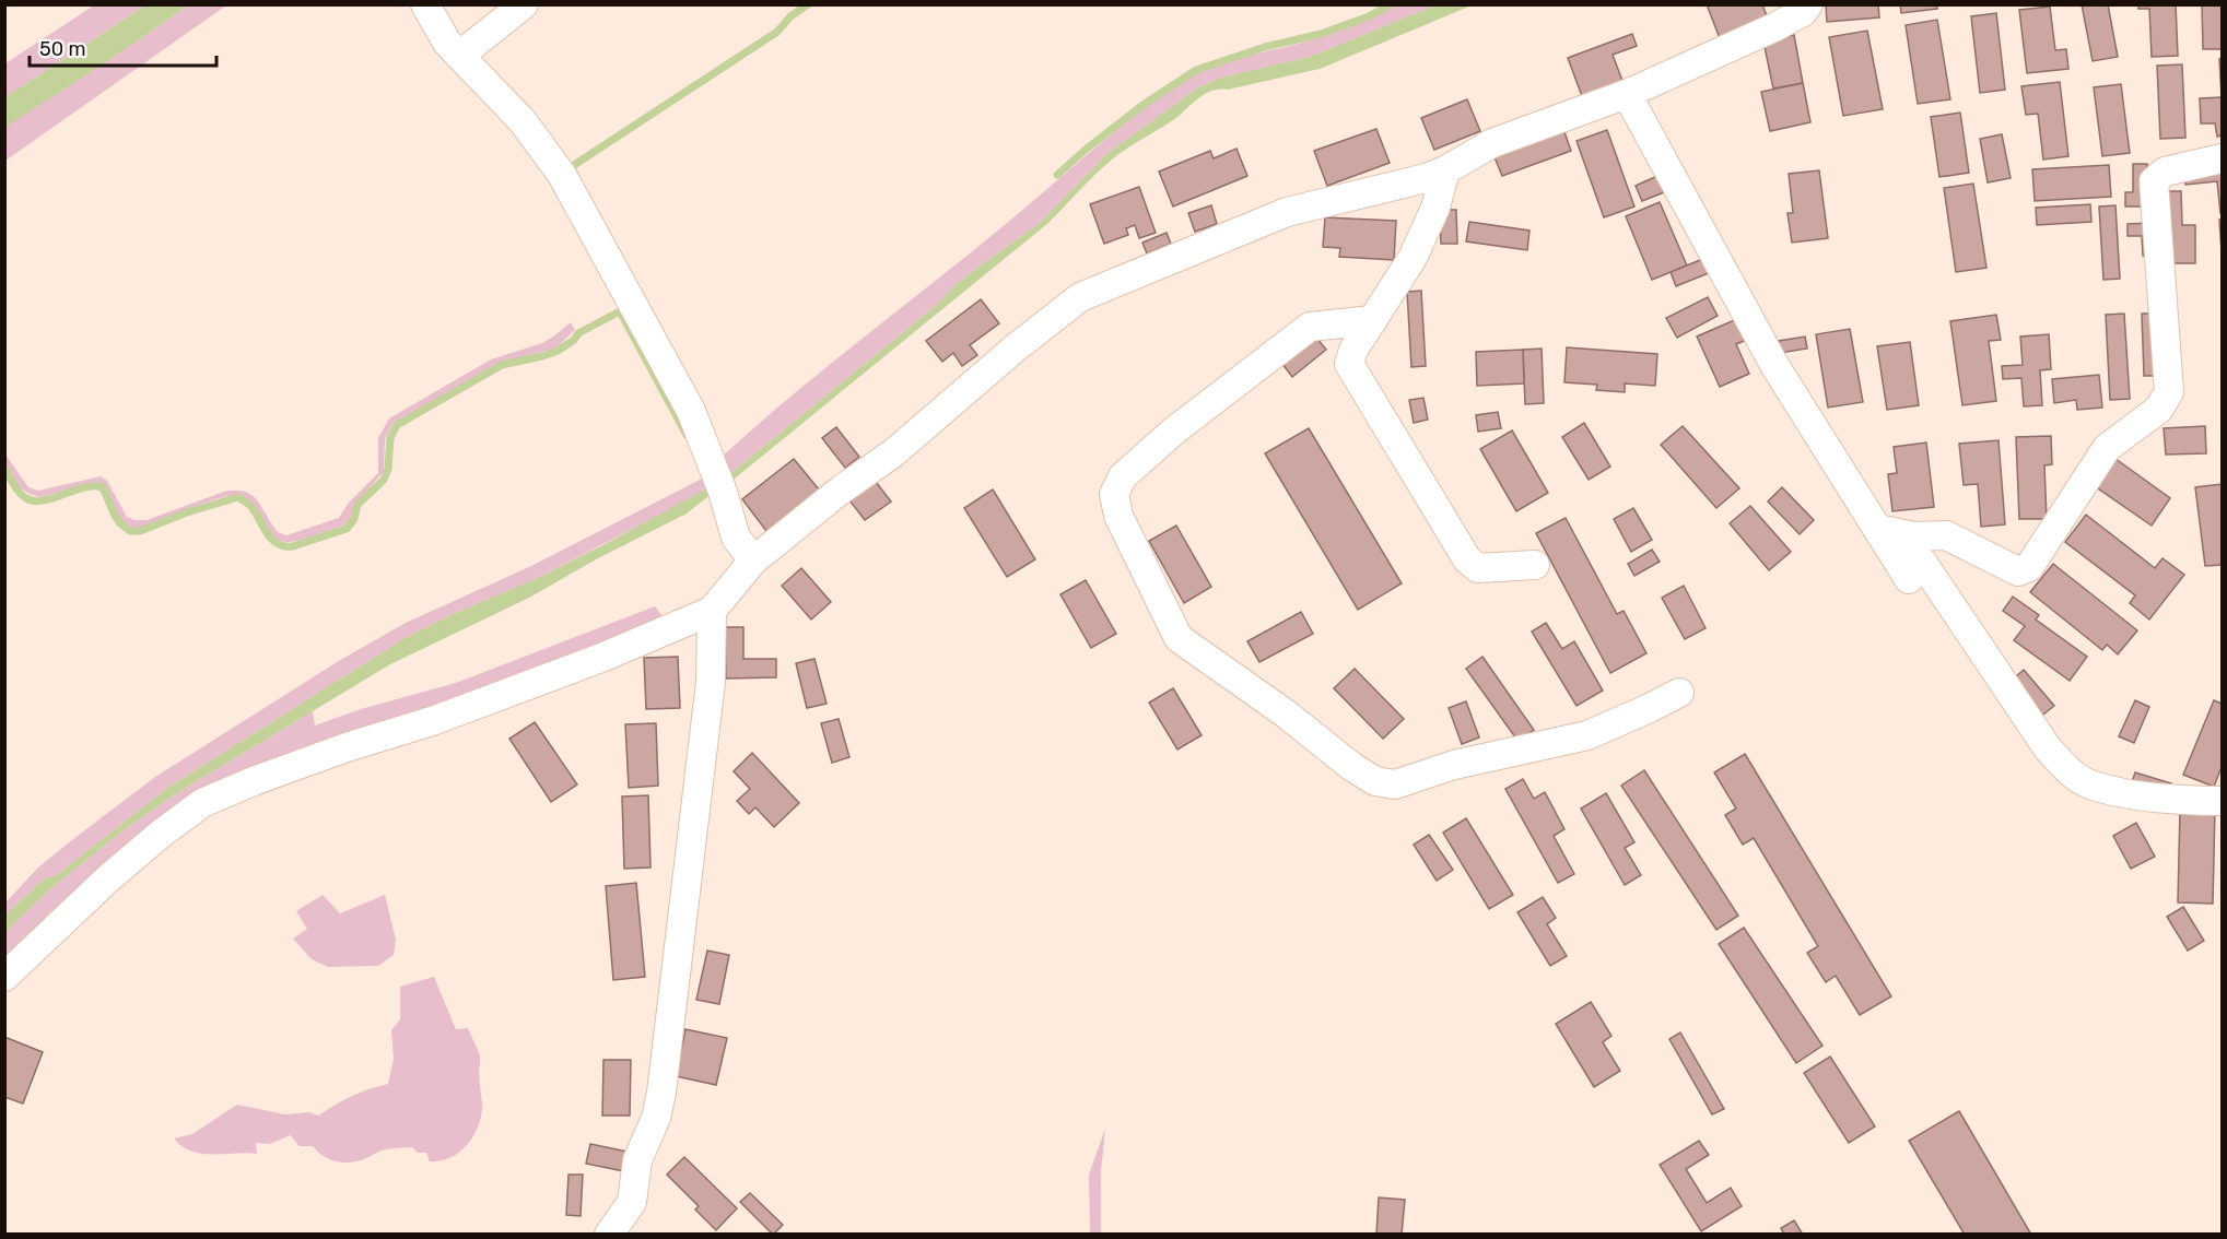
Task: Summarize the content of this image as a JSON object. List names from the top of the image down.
{
  "scale_bar": "50 m"
}
